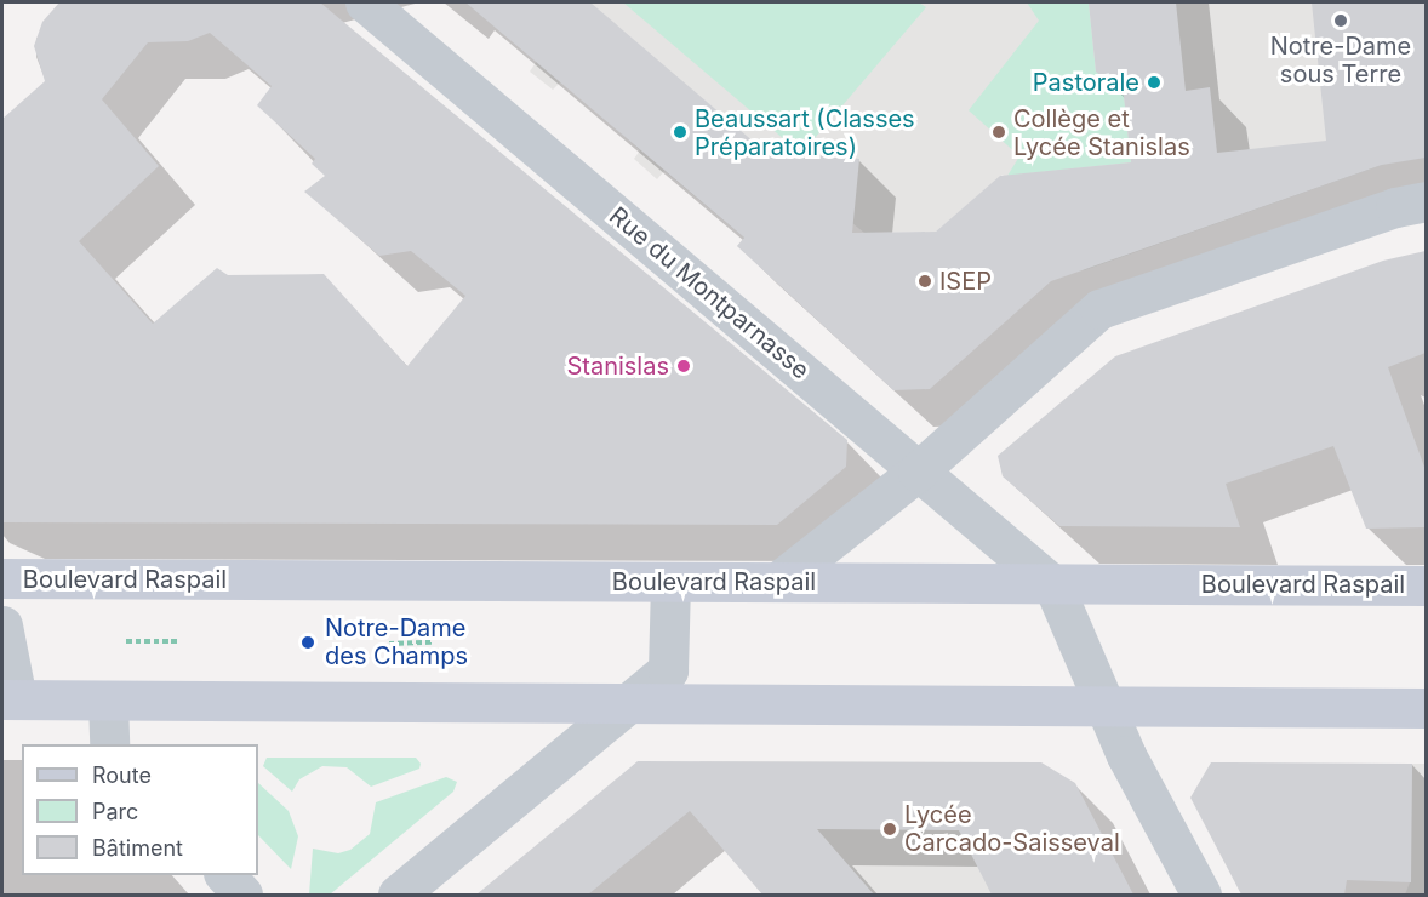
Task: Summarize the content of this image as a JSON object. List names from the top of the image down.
{
  "streets": {
    "main road": ["Boulevard Raspail"],
    "street": ["Rue du Montparnasse"]
  },
  "crossings": [
    ["Rue du Montparnasse", "Boulevard Raspail"]
  ],
  "places": [
    "Notre-Dame sous Terre",
    "Pastorale",
    "Beaussart (Classes Préparatoires)",
    "Collège et Lycée Stanislas",
    "ISEP",
    "Stanislas",
    "Notre-Dame des Champs",
    "Lycée Carcado-Saisseval"
  ],
  "legend": ["Route", "Parc", "Bâtiment"]
}
